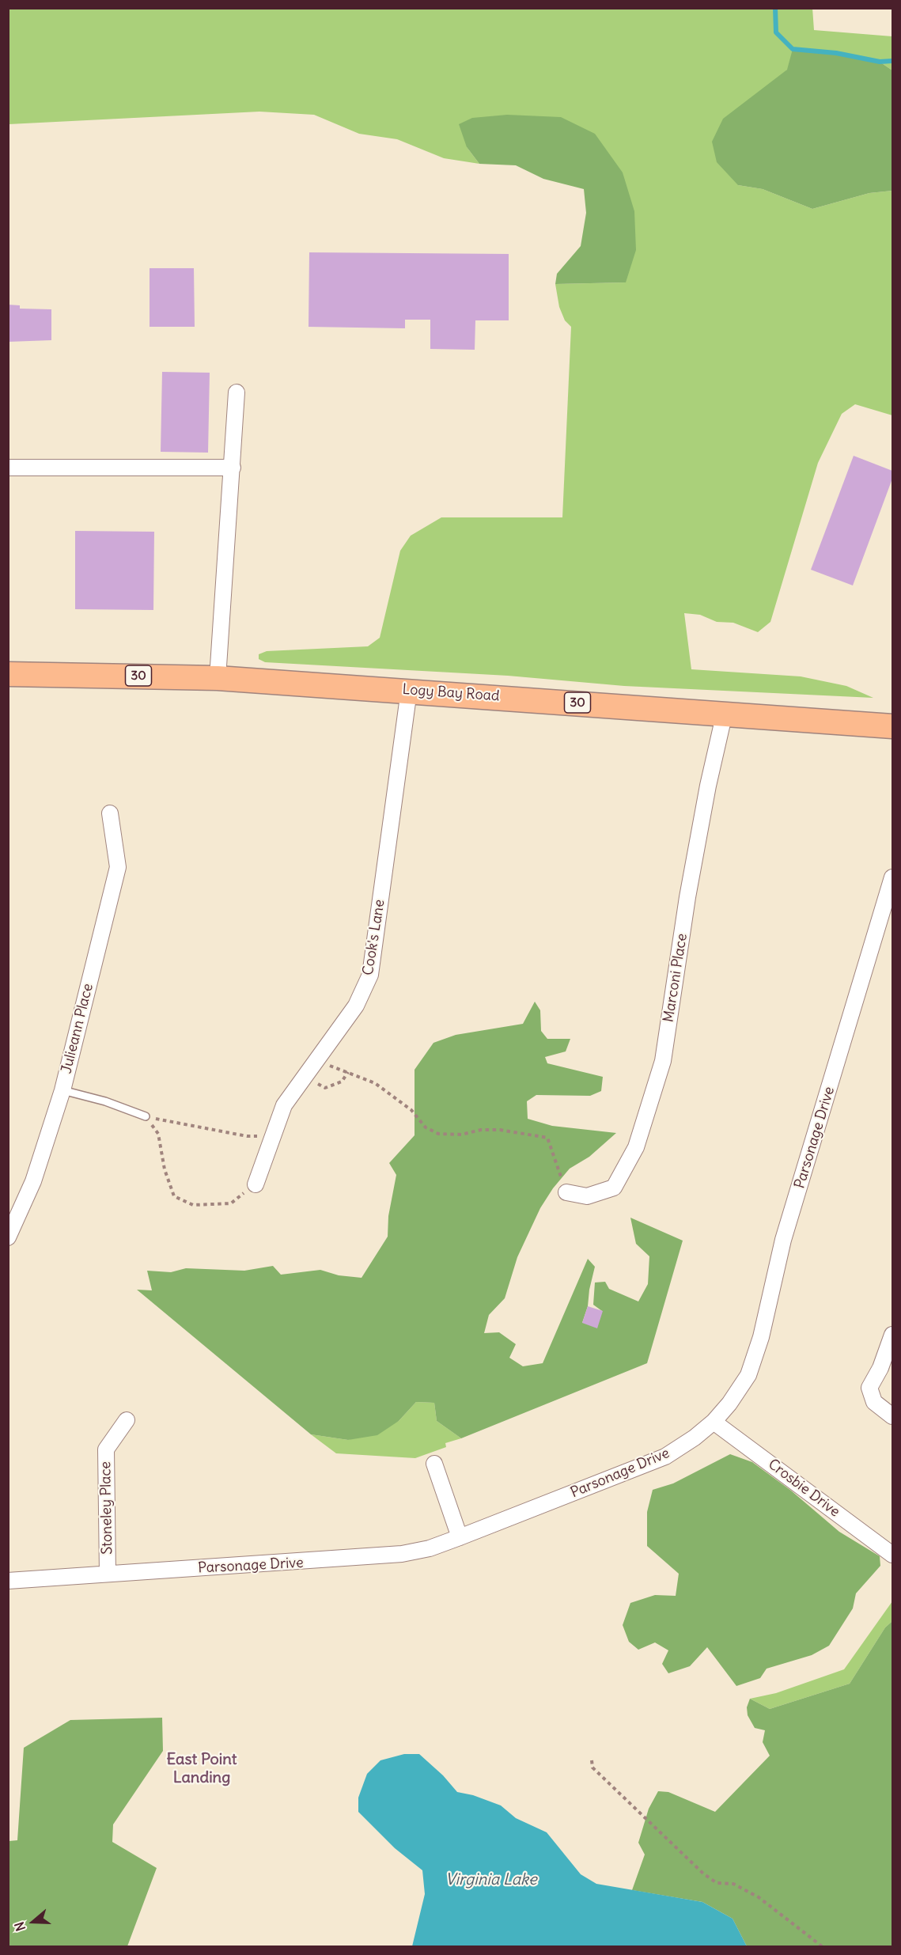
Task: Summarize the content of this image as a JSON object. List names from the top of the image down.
{
  "streets": {
    "main road": ["30", "Logy Bay Road"],
    "street": [
      "Cook's Lane",
      "Marconi Place",
      "Julieann Place",
      "Parsonage Drive",
      "Crosbie Drive",
      "Stoneley Place"
    ]
  },
  "crossings": [
    ["Logy Bay Road", "Cook's Lane"],
    ["Logy Bay Road", "Marconi Place"],
    ["Parsonage Drive", "Crosbie Drive"],
    ["Parsonage Drive", "Stoneley Place"]
  ],
  "districts": ["East Point Landing"],
  "water": ["Virginia Lake"],
  "north": "left"
}
